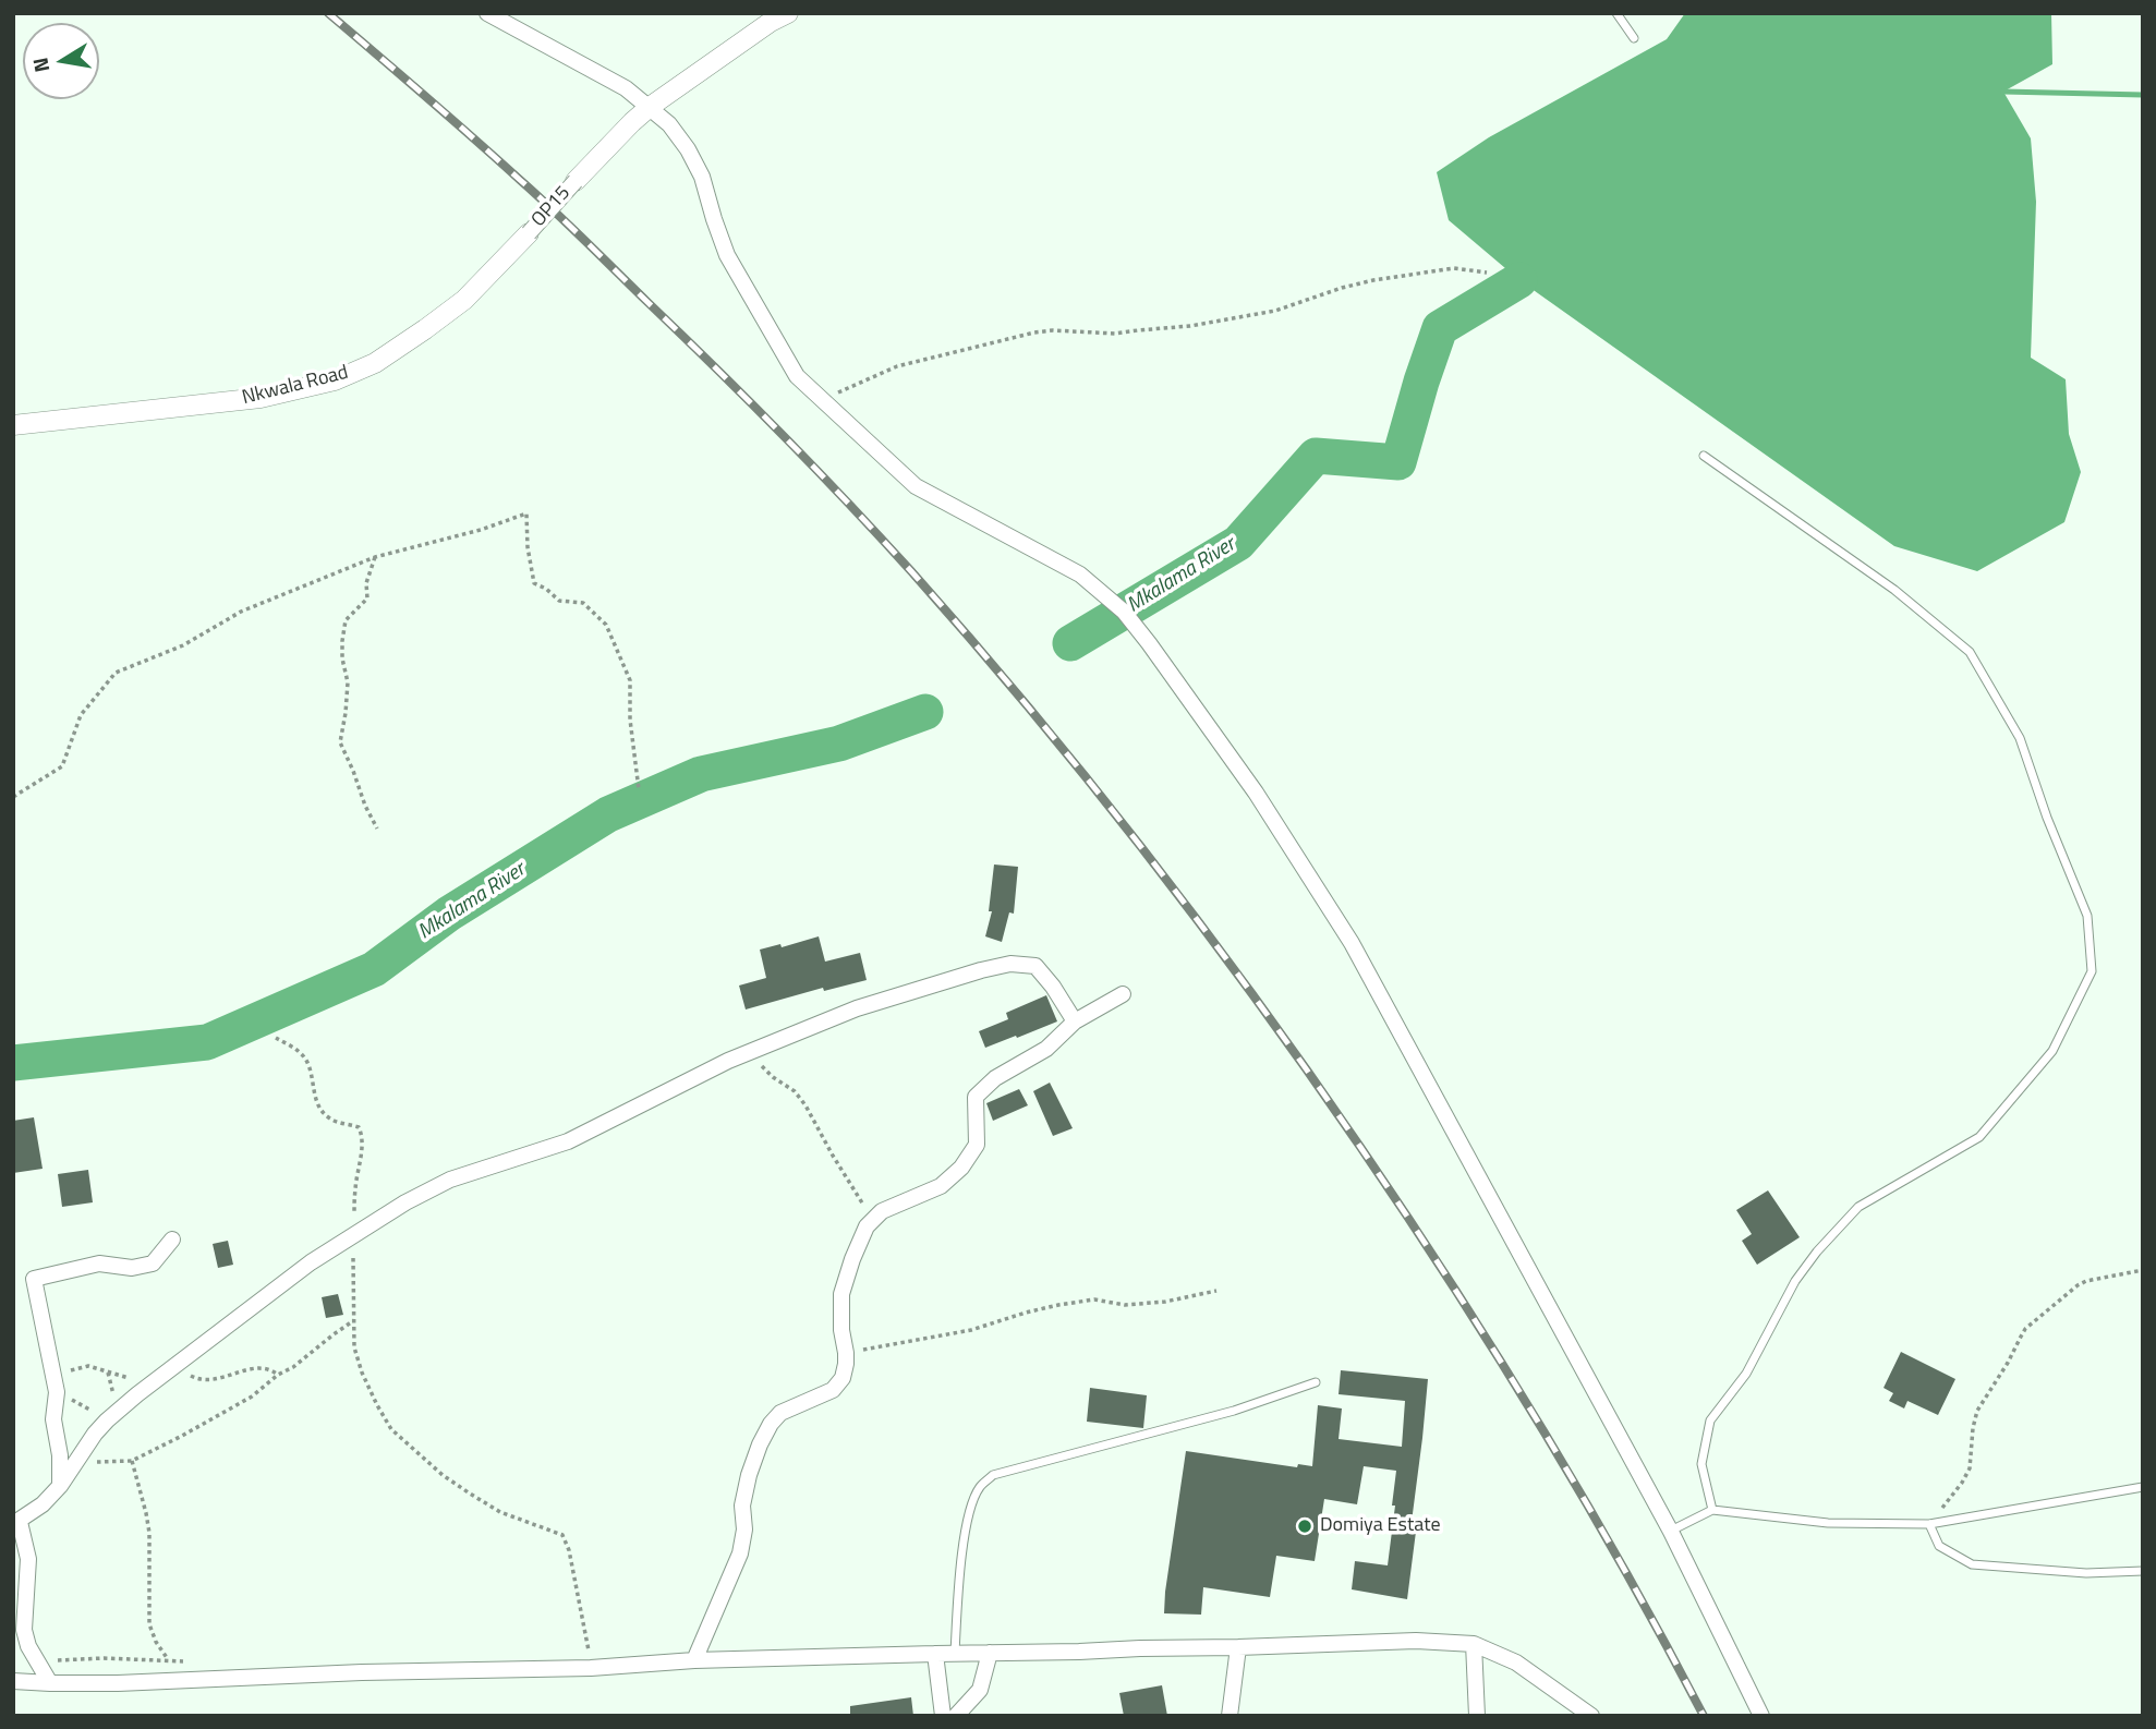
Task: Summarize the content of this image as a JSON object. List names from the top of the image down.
{
  "streets": {
    "street": ["OP15", "Nkwala Road"]
  },
  "crossings": [
    ["OP15", "Nkwala Road"]
  ],
  "water": ["Mkalama River"],
  "places": ["Domiya Estate"],
  "north": "left"
}
